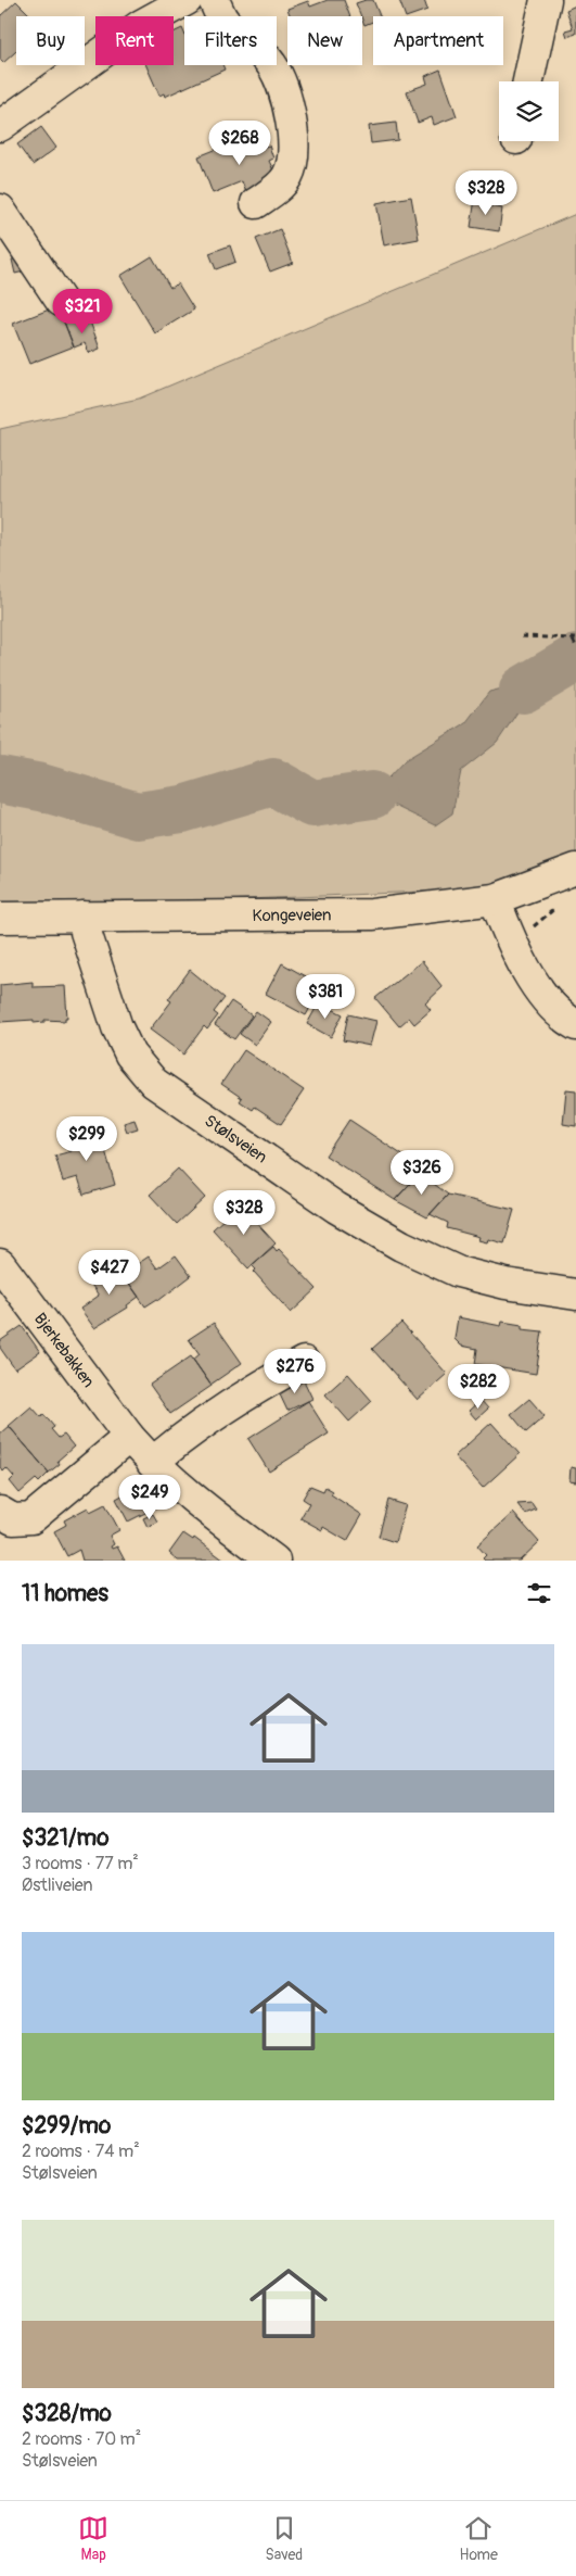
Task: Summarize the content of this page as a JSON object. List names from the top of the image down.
{
  "streets": {
    "street": ["Kongeveien", "Stølsveien", "Bjerkebakken"]
  },
  "crossings": [
    ["Kongeveien", "Stølsveien"]
  ],
  "page": {
    "chip": [
      "Buy",
      "Rent",
      "Filters",
      "New",
      "Apartment"
    ],
    "price": [
      "$268",
      "$328",
      "$321",
      "$381",
      "$299",
      "$326",
      "$328",
      "$427",
      "$276",
      "$282",
      "$249"
    ],
    "heading": "11 homes",
    "list": [
      {
        "name": "$321/mo",
        "note": "3 rooms · 77 m² · Østliveien"
      },
      {
        "name": "$299/mo",
        "note": "2 rooms · 74 m² · Stølsveien"
      },
      {
        "name": "$328/mo",
        "note": "2 rooms · 70 m² · Stølsveien"
      }
    ],
    "tabs": ["Map", "Saved", "Home"]
  }
}
